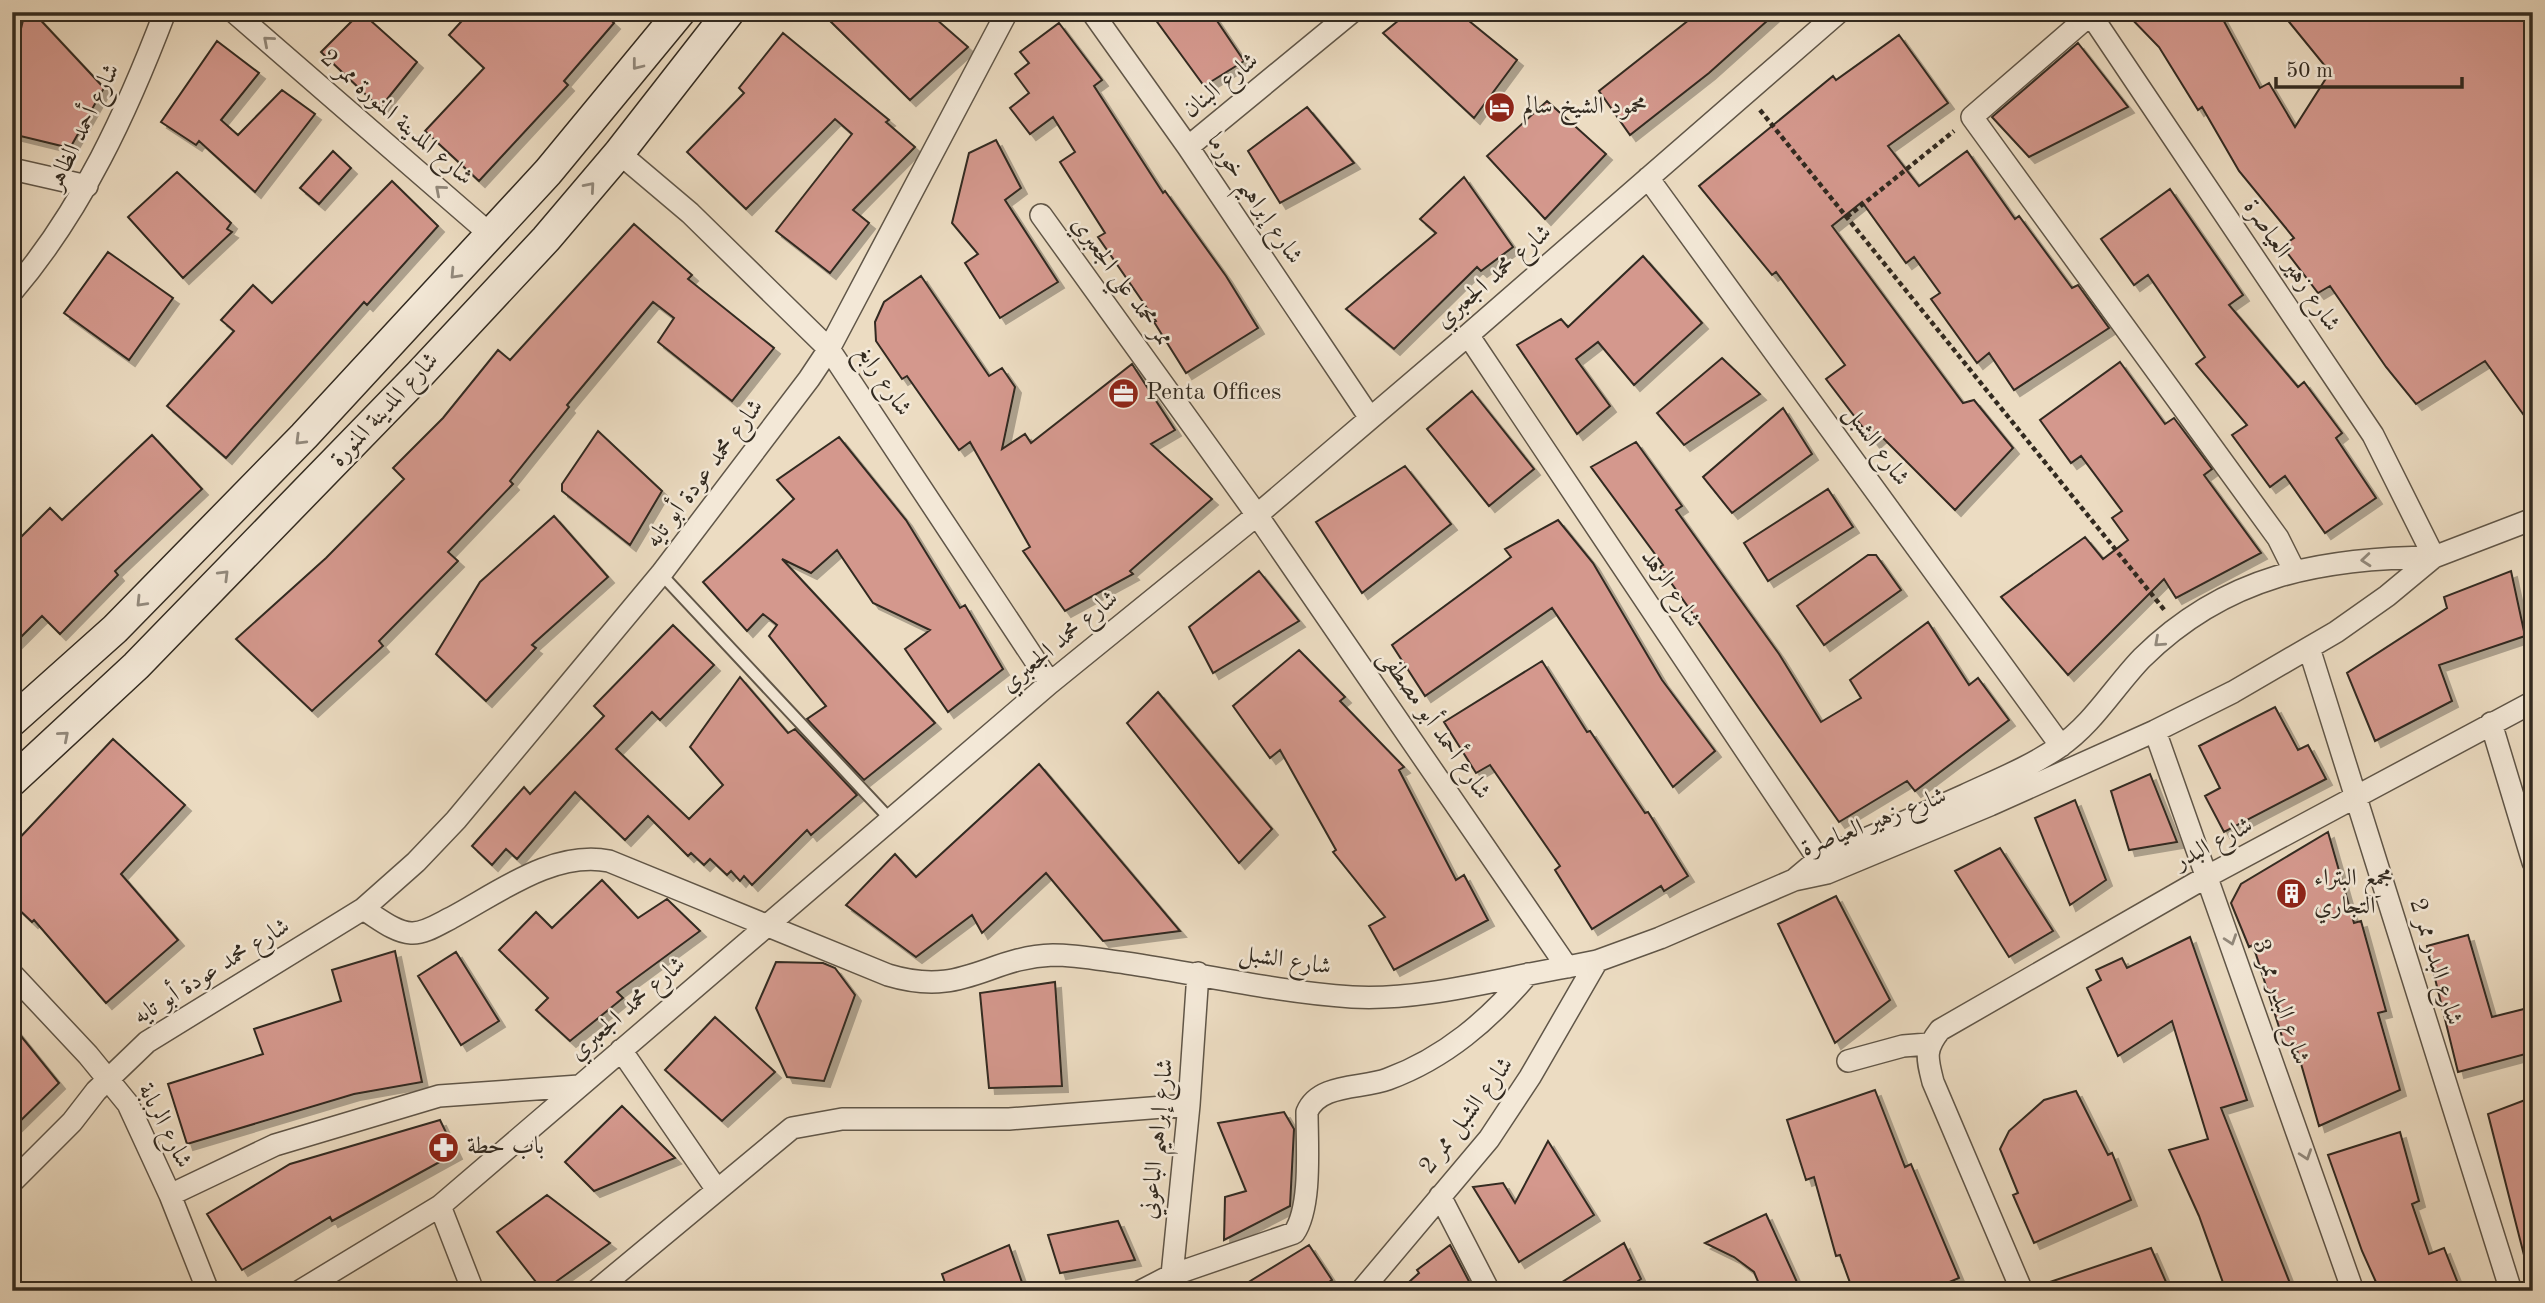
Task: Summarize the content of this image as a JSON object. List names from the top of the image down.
{
  "streets": {
    "main road": ["شارع المدينة المنورة"],
    "street": [
      "شارع البنان",
      "شارع المدينة المنورة ممر 2",
      "شارع أحمد الظاهر",
      "شارع إبراهيم خورما",
      "شارع زهير العياصرة",
      "شارع محمد الجعبري",
      "ممر محمد علي الجعبري",
      "شارع رابغ",
      "شارع الشبل",
      "شارع محمد عودة أبو تايه",
      "شارع الزهد",
      "شارع أحمد أبو مصطفى",
      "شارع البدر",
      "شارع البدر ممر 2",
      "شارع البدر ممر 3",
      "شارع الشبل ممر 2",
      "شارع الربابة",
      "شارع إبراهيم الباعوني"
    ]
  },
  "crossings": [
    ["شارع البنان", "شارع إبراهيم خورما"],
    ["شارع المدينة المنورة ممر 2", "شارع المدينة المنورة"],
    ["شارع إبراهيم خورما", "شارع محمد الجعبري"],
    ["شارع زهير العياصرة", "شارع الشبل"],
    ["شارع زهير العياصرة", "شارع الزهد"],
    ["شارع زهير العياصرة", "شارع البدر ممر 2"],
    ["شارع زهير العياصرة", "شارع البدر ممر 3"],
    ["شارع محمد الجعبري", "ممر محمد علي الجعبري"],
    ["شارع محمد الجعبري", "شارع رابغ"],
    ["شارع محمد الجعبري", "شارع الشبل"],
    ["شارع محمد الجعبري", "شارع الزهد"],
    ["شارع محمد الجعبري", "شارع أحمد أبو مصطفى"],
    ["ممر محمد علي الجعبري", "شارع أحمد أبو مصطفى"],
    ["شارع رابغ", "شارع المدينة المنورة"],
    ["شارع رابغ", "شارع محمد عودة أبو تايه"],
    ["شارع الشبل", "شارع أحمد أبو مصطفى"],
    ["شارع الشبل", "شارع الشبل ممر 2"],
    ["شارع الشبل", "شارع إبراهيم الباعوني"],
    ["شارع محمد عودة أبو تايه", "شارع الربابة"],
    ["شارع البدر", "شارع البدر ممر 2"],
    ["شارع البدر", "شارع البدر ممر 3"]
  ],
  "one_way": ["شارع المدينة المنورة ممر 2", "شارع البدر ممر 3"],
  "places": {
    "hotel": ["محمود الشيخ سالم"],
    "office": ["Penta Offices"],
    "building": ["مجمع البتراء التجاري"],
    "pharmacy": ["باب حطة"]
  },
  "scale_bar": "50 m"
}
